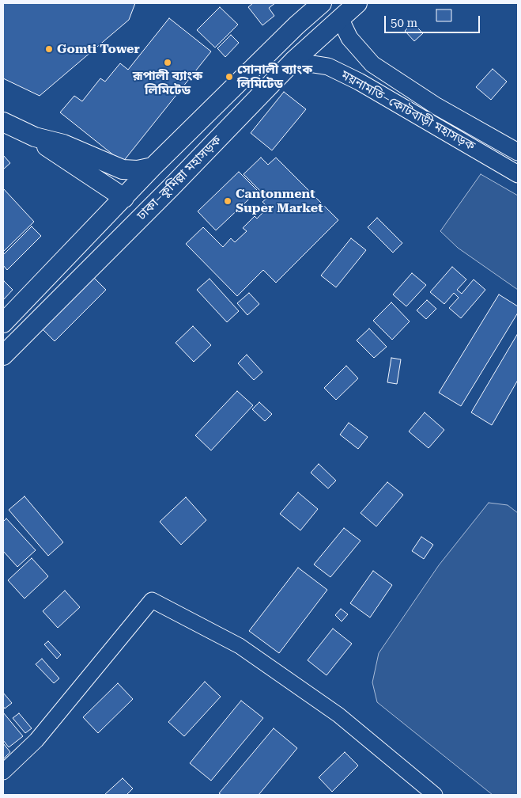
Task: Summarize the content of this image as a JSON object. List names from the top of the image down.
{
  "streets": {
    "highway": ["ঢাকা–কুমিল্লা মহাসড়ক"],
    "main road": ["ময়নামতি–কোটবাড়ী মহাসড়ক"]
  },
  "crossings": [
    ["ময়নামতি–কোটবাড়ী মহাসড়ক", "ঢাকা–কুমিল্লা মহাসড়ক"]
  ],
  "places": [
    "Gomti Tower",
    "রূপালী ব্যাংক লিমিটেড",
    "সোনালী ব্যাংক লিমিটেড",
    "Cantonment Super Market"
  ],
  "scale_bar": "50 m"
}
